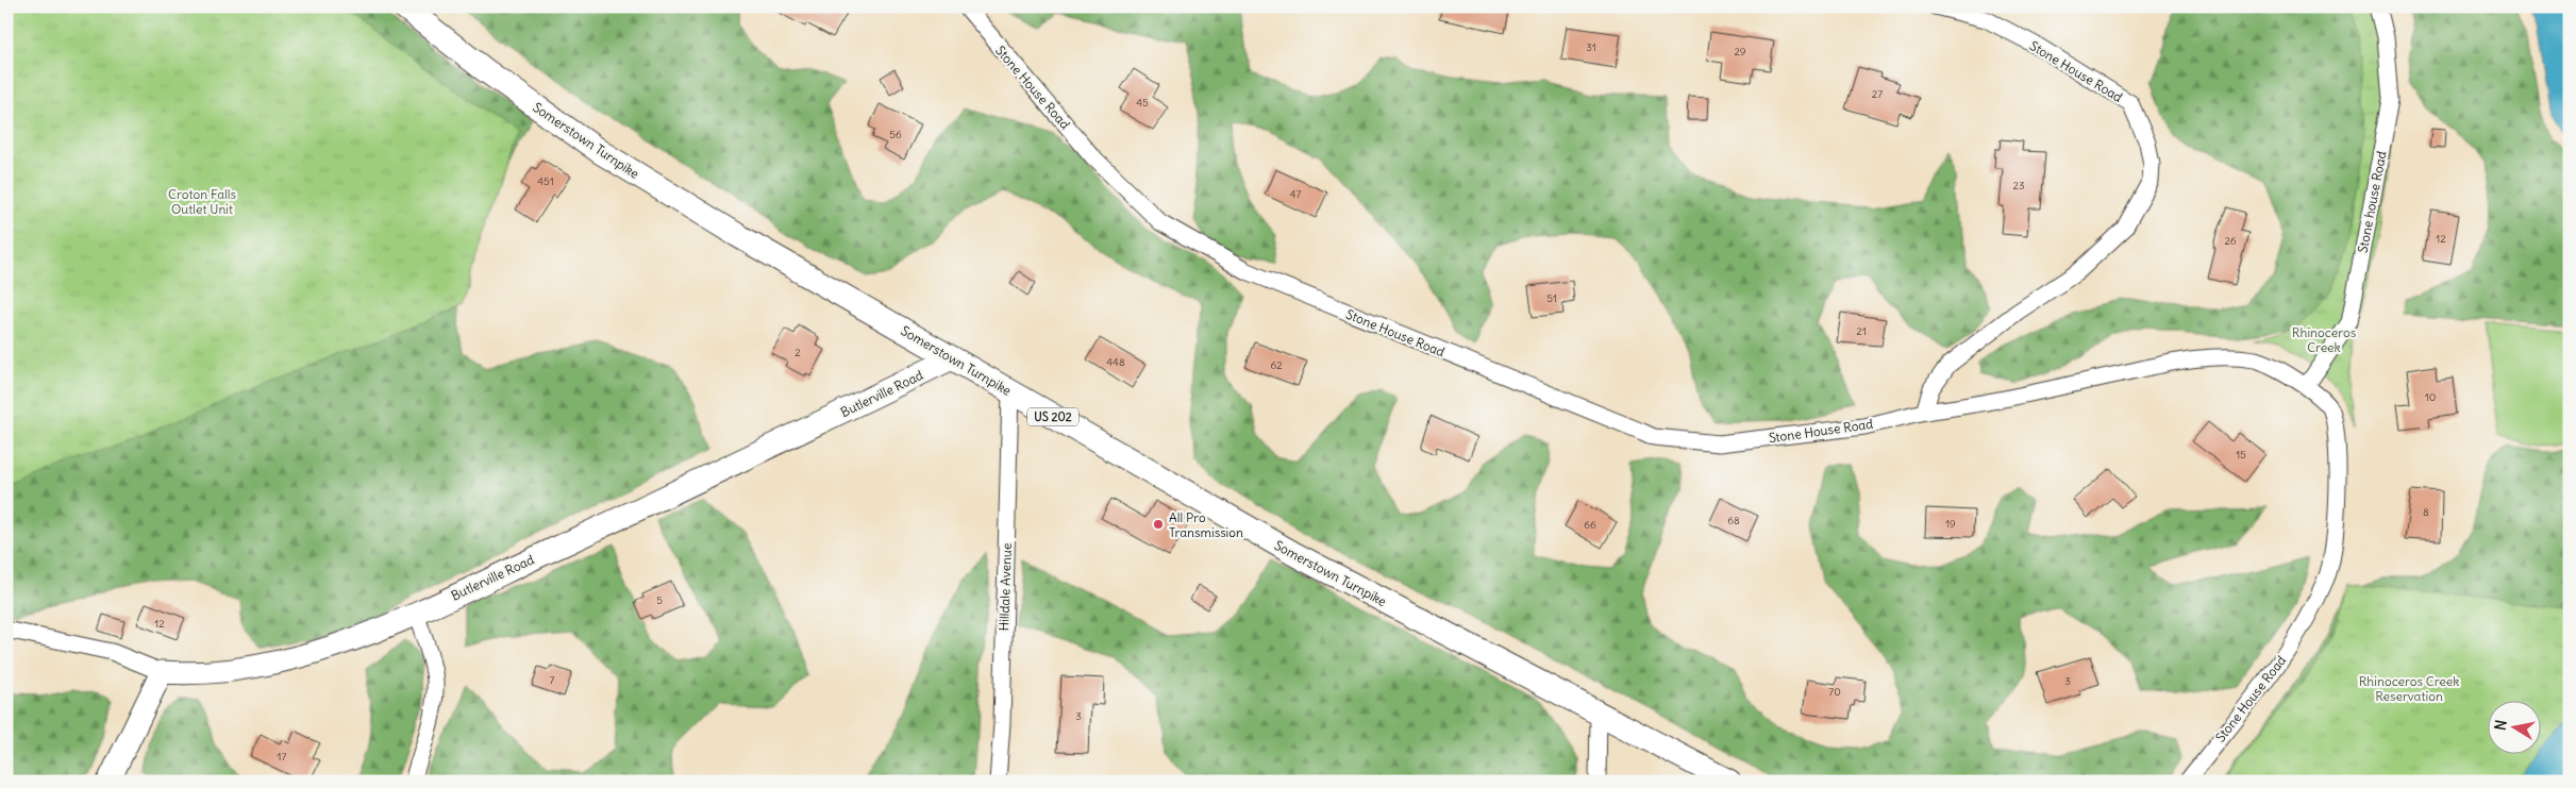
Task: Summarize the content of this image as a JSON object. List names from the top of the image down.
{
  "streets": {
    "main road": ["Somerstown Turnpike", "US 202"],
    "street": [
      "Stone House Road",
      "Stone house Road",
      "Butlerville Road",
      "Hilldale Avenue"
    ]
  },
  "crossings": [
    ["Stone House Road", "Stone house Road"],
    ["Somerstown Turnpike", "Butlerville Road"],
    ["Somerstown Turnpike", "Hilldale Avenue"]
  ],
  "parks": ["Croton Falls Outlet Unit", "Rhinoceros Creek", "Rhinoceros Creek Reservation"],
  "places": ["All Pro Transmission"],
  "house_numbers": [
    "31",
    "29",
    "27",
    "45",
    "56",
    "451",
    "23",
    "47",
    "12",
    "26",
    "51",
    "21",
    "2",
    "448",
    "62",
    "10",
    "15",
    "8",
    "68",
    "19",
    "66",
    "5",
    "12",
    "7",
    "3",
    "70",
    "3",
    "17"
  ],
  "north": "left"
}
